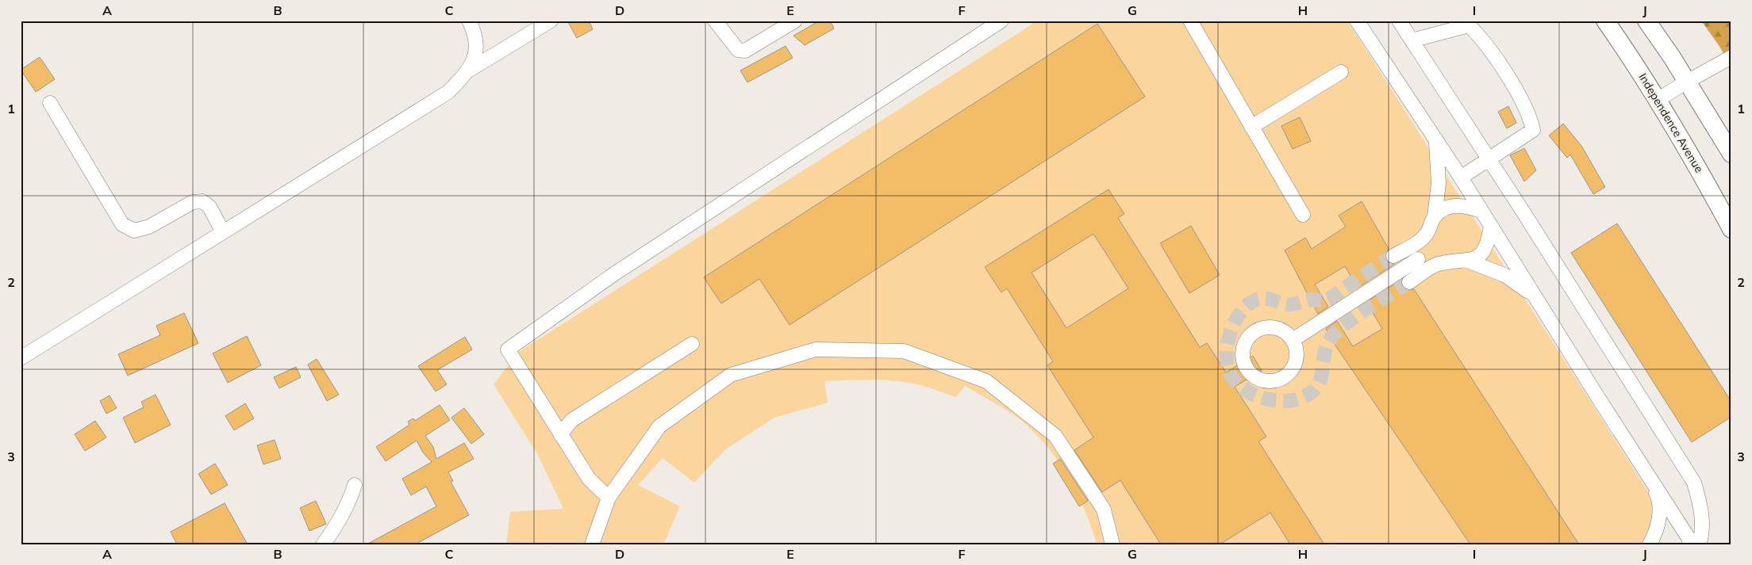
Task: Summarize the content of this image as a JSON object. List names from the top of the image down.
{
  "streets": {
    "main road": ["Independence Avenue"]
  },
  "grid": {
    "columns": [
      "A",
      "B",
      "C",
      "D",
      "E",
      "F",
      "G",
      "H",
      "I",
      "J"
    ],
    "rows": ["1", "2", "3"]
  }
}
